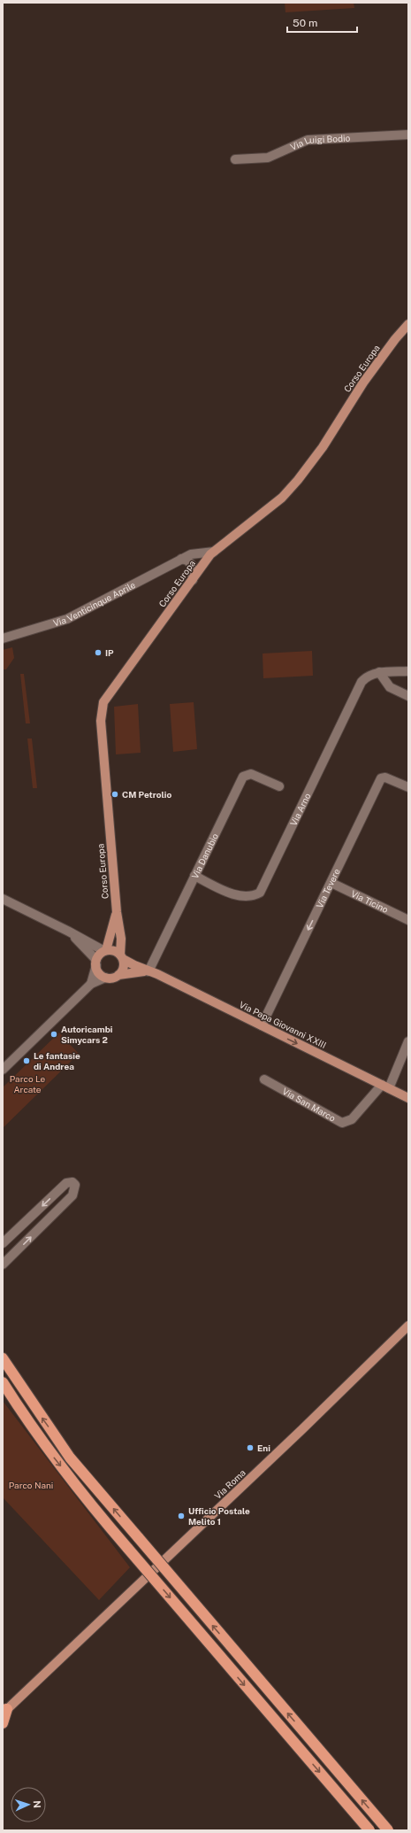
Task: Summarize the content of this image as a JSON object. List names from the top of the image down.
{
  "streets": {
    "main road": ["Corso Europa", "Via Papa Giovanni XXIII", "Via Roma"],
    "street": [
      "Via Luigi Bodio",
      "Via Venticinque Aprile",
      "Via Arno",
      "Via Danubio",
      "Via Tevere",
      "Via Ticino",
      "Via San Marco"
    ]
  },
  "crossings": [
    ["Corso Europa", "Via Venticinque Aprile"],
    ["Corso Europa", "Via Papa Giovanni XXIII"],
    ["Via Arno", "Via Danubio"],
    ["Via Danubio", "Via Papa Giovanni XXIII"],
    ["Via Tevere", "Via Ticino"],
    ["Via Tevere", "Via Papa Giovanni XXIII"],
    ["Via Papa Giovanni XXIII", "Via San Marco"]
  ],
  "one_way": ["Via Tevere", "Via Papa Giovanni XXIII"],
  "parks": ["Parco Le Arcate", "Parco Nani"],
  "places": [
    "IP",
    "CM Petrolio",
    "Autoricambi Simycars 2",
    "Le fantasie di Andrea",
    "Eni",
    "Ufficio Postale Melito 1"
  ],
  "scale_bar": "50 m",
  "north": "right"
}
